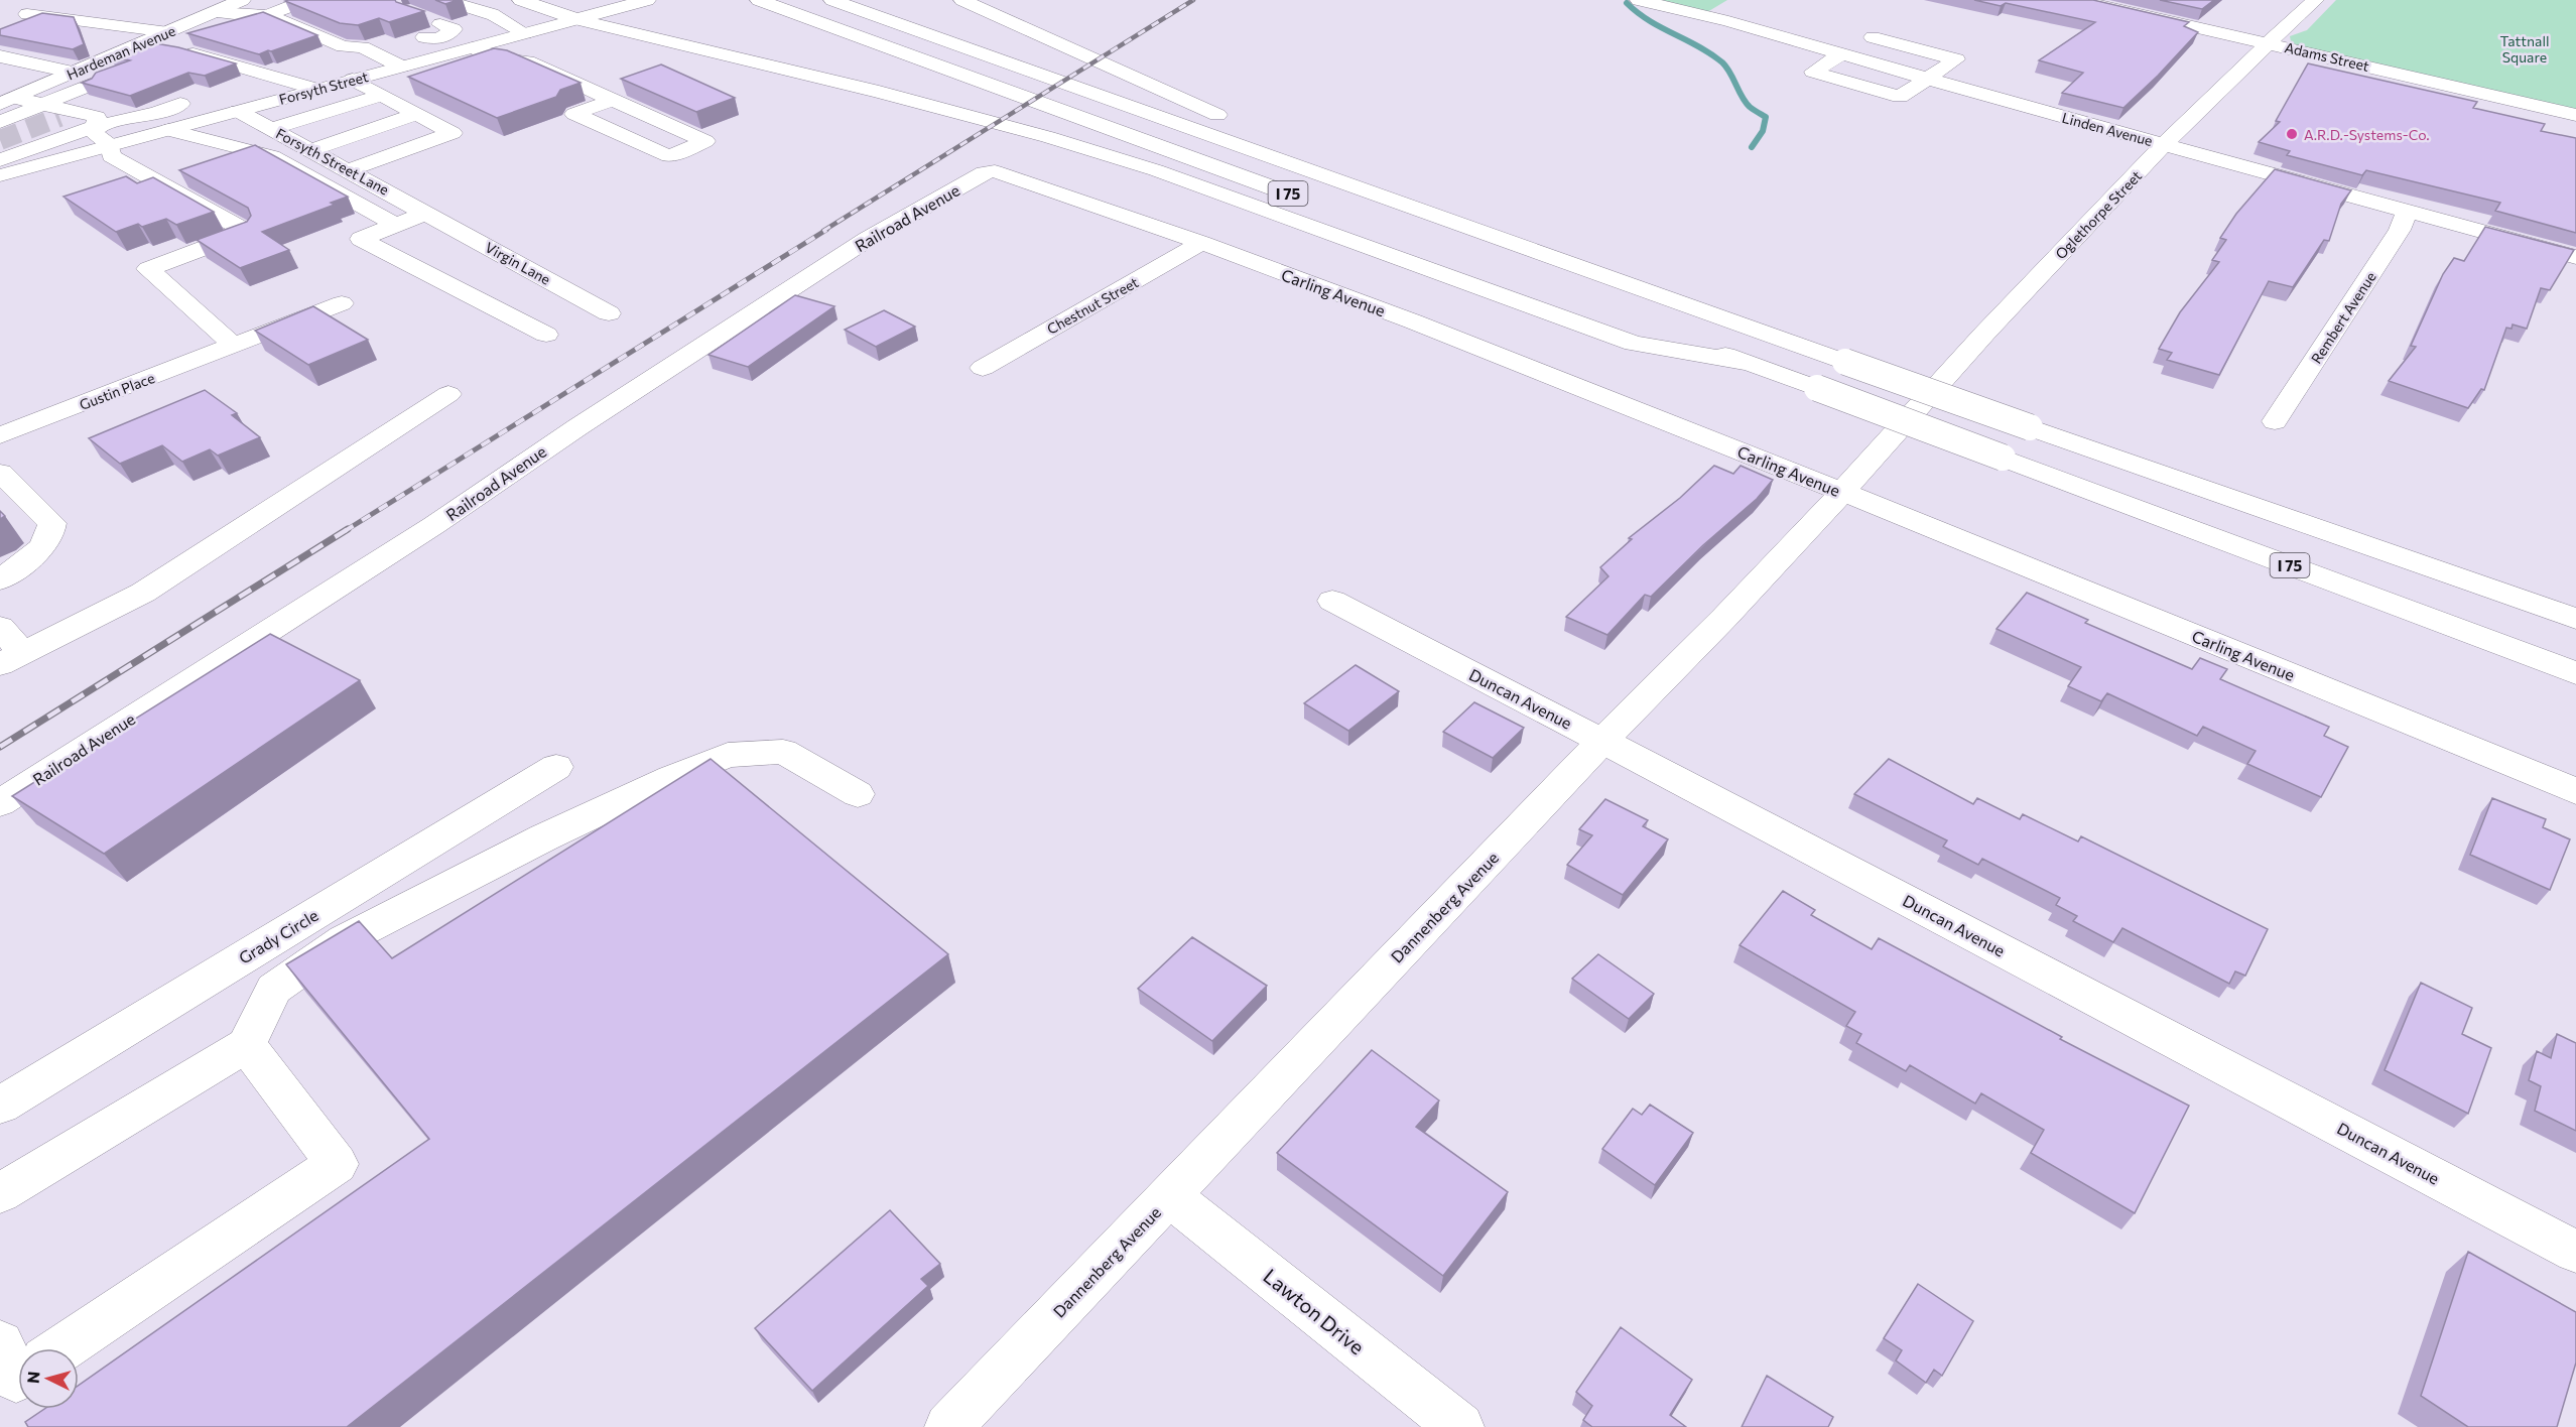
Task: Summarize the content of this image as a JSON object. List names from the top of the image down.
{
  "streets": {
    "main road": [
      "Hardeman Avenue",
      "Adams Street",
      "Forsyth Street",
      "Linden Avenue",
      "Forsyth Street Lane",
      "I 75",
      "Oglethorpe Street",
      "Railroad Avenue",
      "Virgin Lane",
      "Carling Avenue",
      "Chestnut Street",
      "Rembert Avenue",
      "Gustin Place",
      "Duncan Avenue",
      "Dannenberg Avenue",
      "Grady Circle",
      "Lawton Drive"
    ]
  },
  "crossings": [
    ["Adams Street", "Oglethorpe Street"],
    ["Forsyth Street", "Forsyth Street Lane"],
    ["Linden Avenue", "Oglethorpe Street"],
    ["Linden Avenue", "Rembert Avenue"],
    ["Forsyth Street Lane", "Virgin Lane"],
    ["Oglethorpe Street", "Dannenberg Avenue"],
    ["Railroad Avenue", "Carling Avenue"],
    ["Carling Avenue", "Chestnut Street"],
    ["Carling Avenue", "Dannenberg Avenue"],
    ["Duncan Avenue", "Dannenberg Avenue"],
    ["Dannenberg Avenue", "Lawton Drive"]
  ],
  "parks": ["Tattnall Square"],
  "places": ["A.R.D.-Systems-Co."],
  "north": "left"
}
